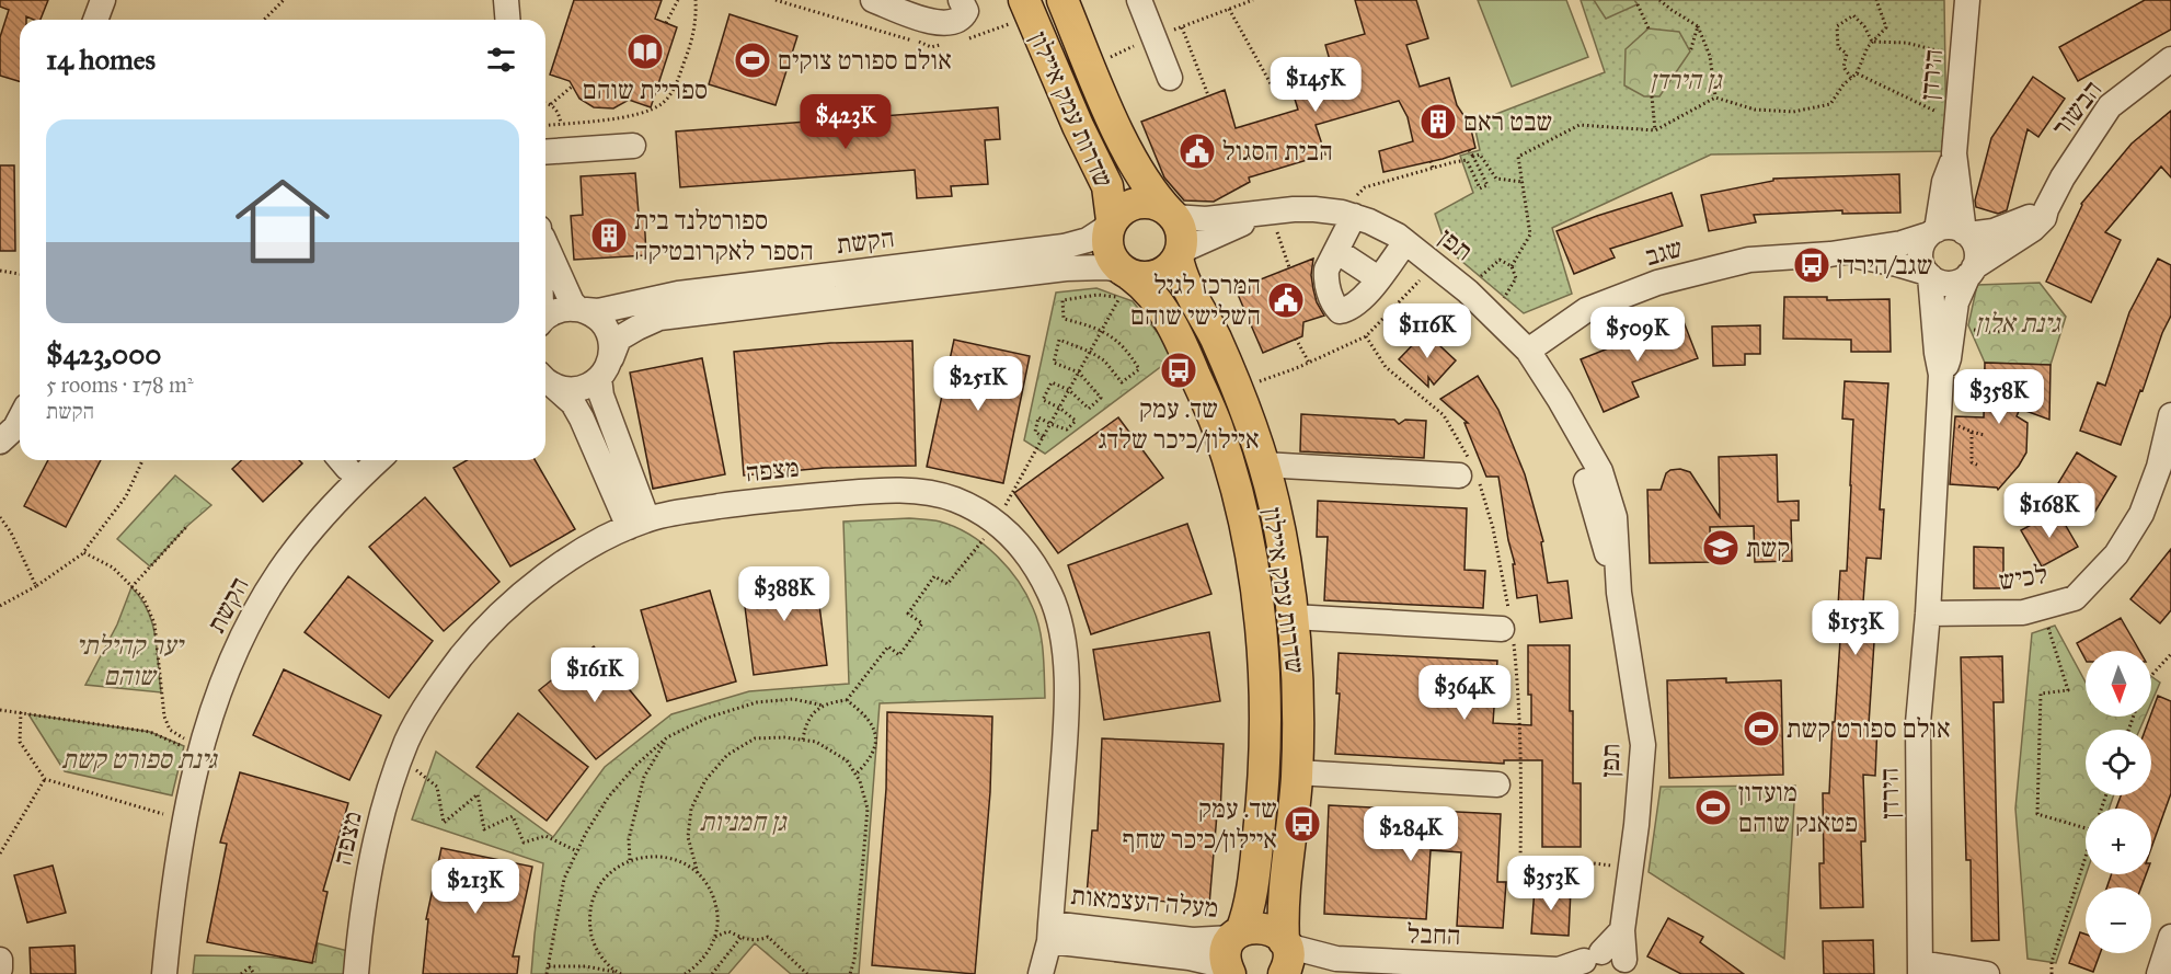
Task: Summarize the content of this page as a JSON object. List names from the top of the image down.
{
  "streets": {
    "main road": ["שדרות עמק איילון"],
    "street": [
      "הירדן",
      "הבשור",
      "הקשת",
      "תפן",
      "שגב",
      "מצפה",
      "לכיש",
      "מעלה העצמאות",
      "החבל"
    ]
  },
  "crossings": [
    ["הירדן", "הבשור"],
    ["הירדן", "שגב"],
    ["הירדן", "לכיש"],
    ["הבשור", "שגב"],
    ["שדרות עמק איילון", "הקשת"],
    ["שדרות עמק איילון", "תפן"],
    ["שדרות עמק איילון", "מעלה העצמאות"],
    ["שדרות עמק איילון", "החבל"],
    ["הקשת", "תפן"],
    ["תפן", "שגב"],
    ["תפן", "החבל"],
    ["מצפה", "מעלה העצמאות"]
  ],
  "parks": [
    "גן הירדן",
    "גינת אלון",
    "יער קהילתי שוהם",
    "גינת ספורט קשת",
    "גן חמניות"
  ],
  "places": {
    "library": ["ספריית שוהם"],
    "sports": ["אולם ספורט צוקים", "אולם ספורט קשת", "מועדון פטאנק שוהם"],
    "building": ["שבט ראם", "ספורטלנד בית הספר לאקרובטיקה"],
    "public building": ["הבית הסגול", "המרכז לגיל השלישי שוהם"],
    "bus stop": ["שגב/הירדן", "שד. עמק איילון/כיכר שלדג", "שד. עמק איילון/כיכר שחף"],
    "school or university": ["קשת"]
  },
  "north": "bottom",
  "page": {
    "heading": "14 homes",
    "price": [
      "$145K",
      "$423K",
      "$116K",
      "$509K",
      "$251K",
      "$358K",
      "$168K",
      "$388K",
      "$153K",
      "$161K",
      "$364K",
      "$284K",
      "$353K",
      "$213K"
    ],
    "list": [
      {
        "name": "$423,000",
        "note": "5 rooms · 178 m² · הקשת"
      }
    ],
    "map_buttons": ["+", "−"]
  }
}
